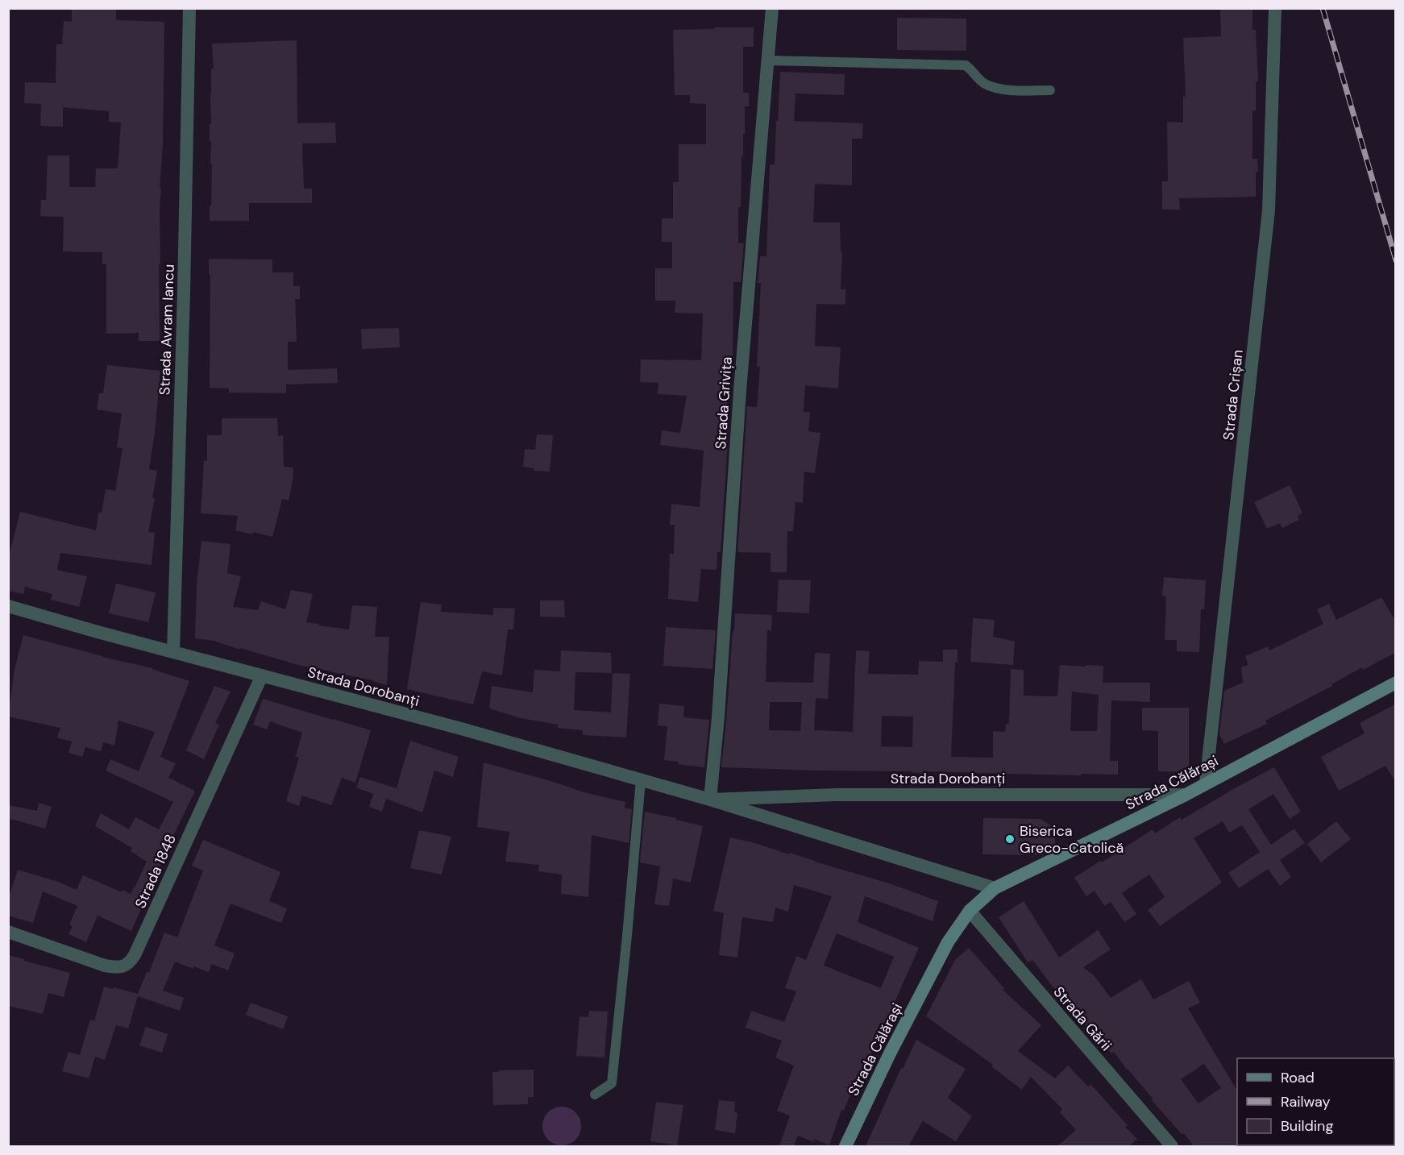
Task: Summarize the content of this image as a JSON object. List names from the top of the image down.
{
  "streets": {
    "main road": ["Strada Călărași"],
    "street": [
      "Strada Avram Iancu",
      "Strada Crișan",
      "Strada Grivița",
      "Strada Dorobanți",
      "Strada 1848",
      "Strada Gării"
    ]
  },
  "crossings": [
    ["Strada Avram Iancu", "Strada Dorobanți"],
    ["Strada Crișan", "Strada Călărași"],
    ["Strada Grivița", "Strada Dorobanți"],
    ["Strada Dorobanți", "Strada Călărași"],
    ["Strada Dorobanți", "Strada 1848"],
    ["Strada Călărași", "Strada Gării"]
  ],
  "places": ["Biserica Greco-Catolică"],
  "legend": ["Road", "Railway", "Building"]
}
